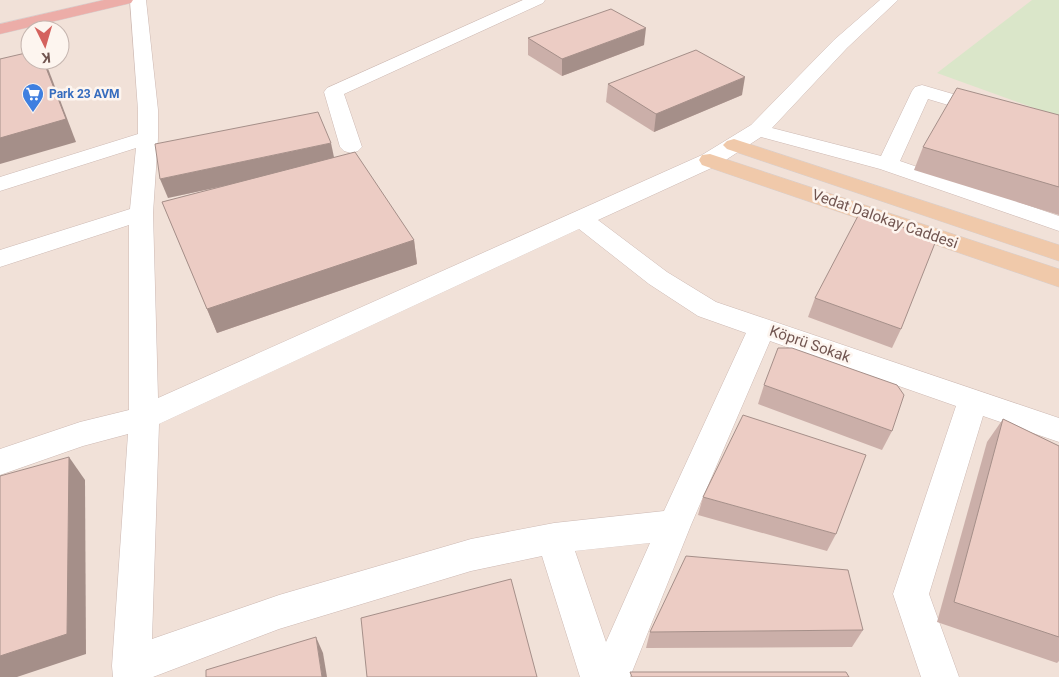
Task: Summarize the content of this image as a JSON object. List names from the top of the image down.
{
  "streets": {
    "main road": ["Vedat Dalokay Caddesi"],
    "street": ["Köprü Sokak"]
  },
  "places": {
    "supermarket": ["Park 23 AVM"]
  },
  "north": "bottom"
}
